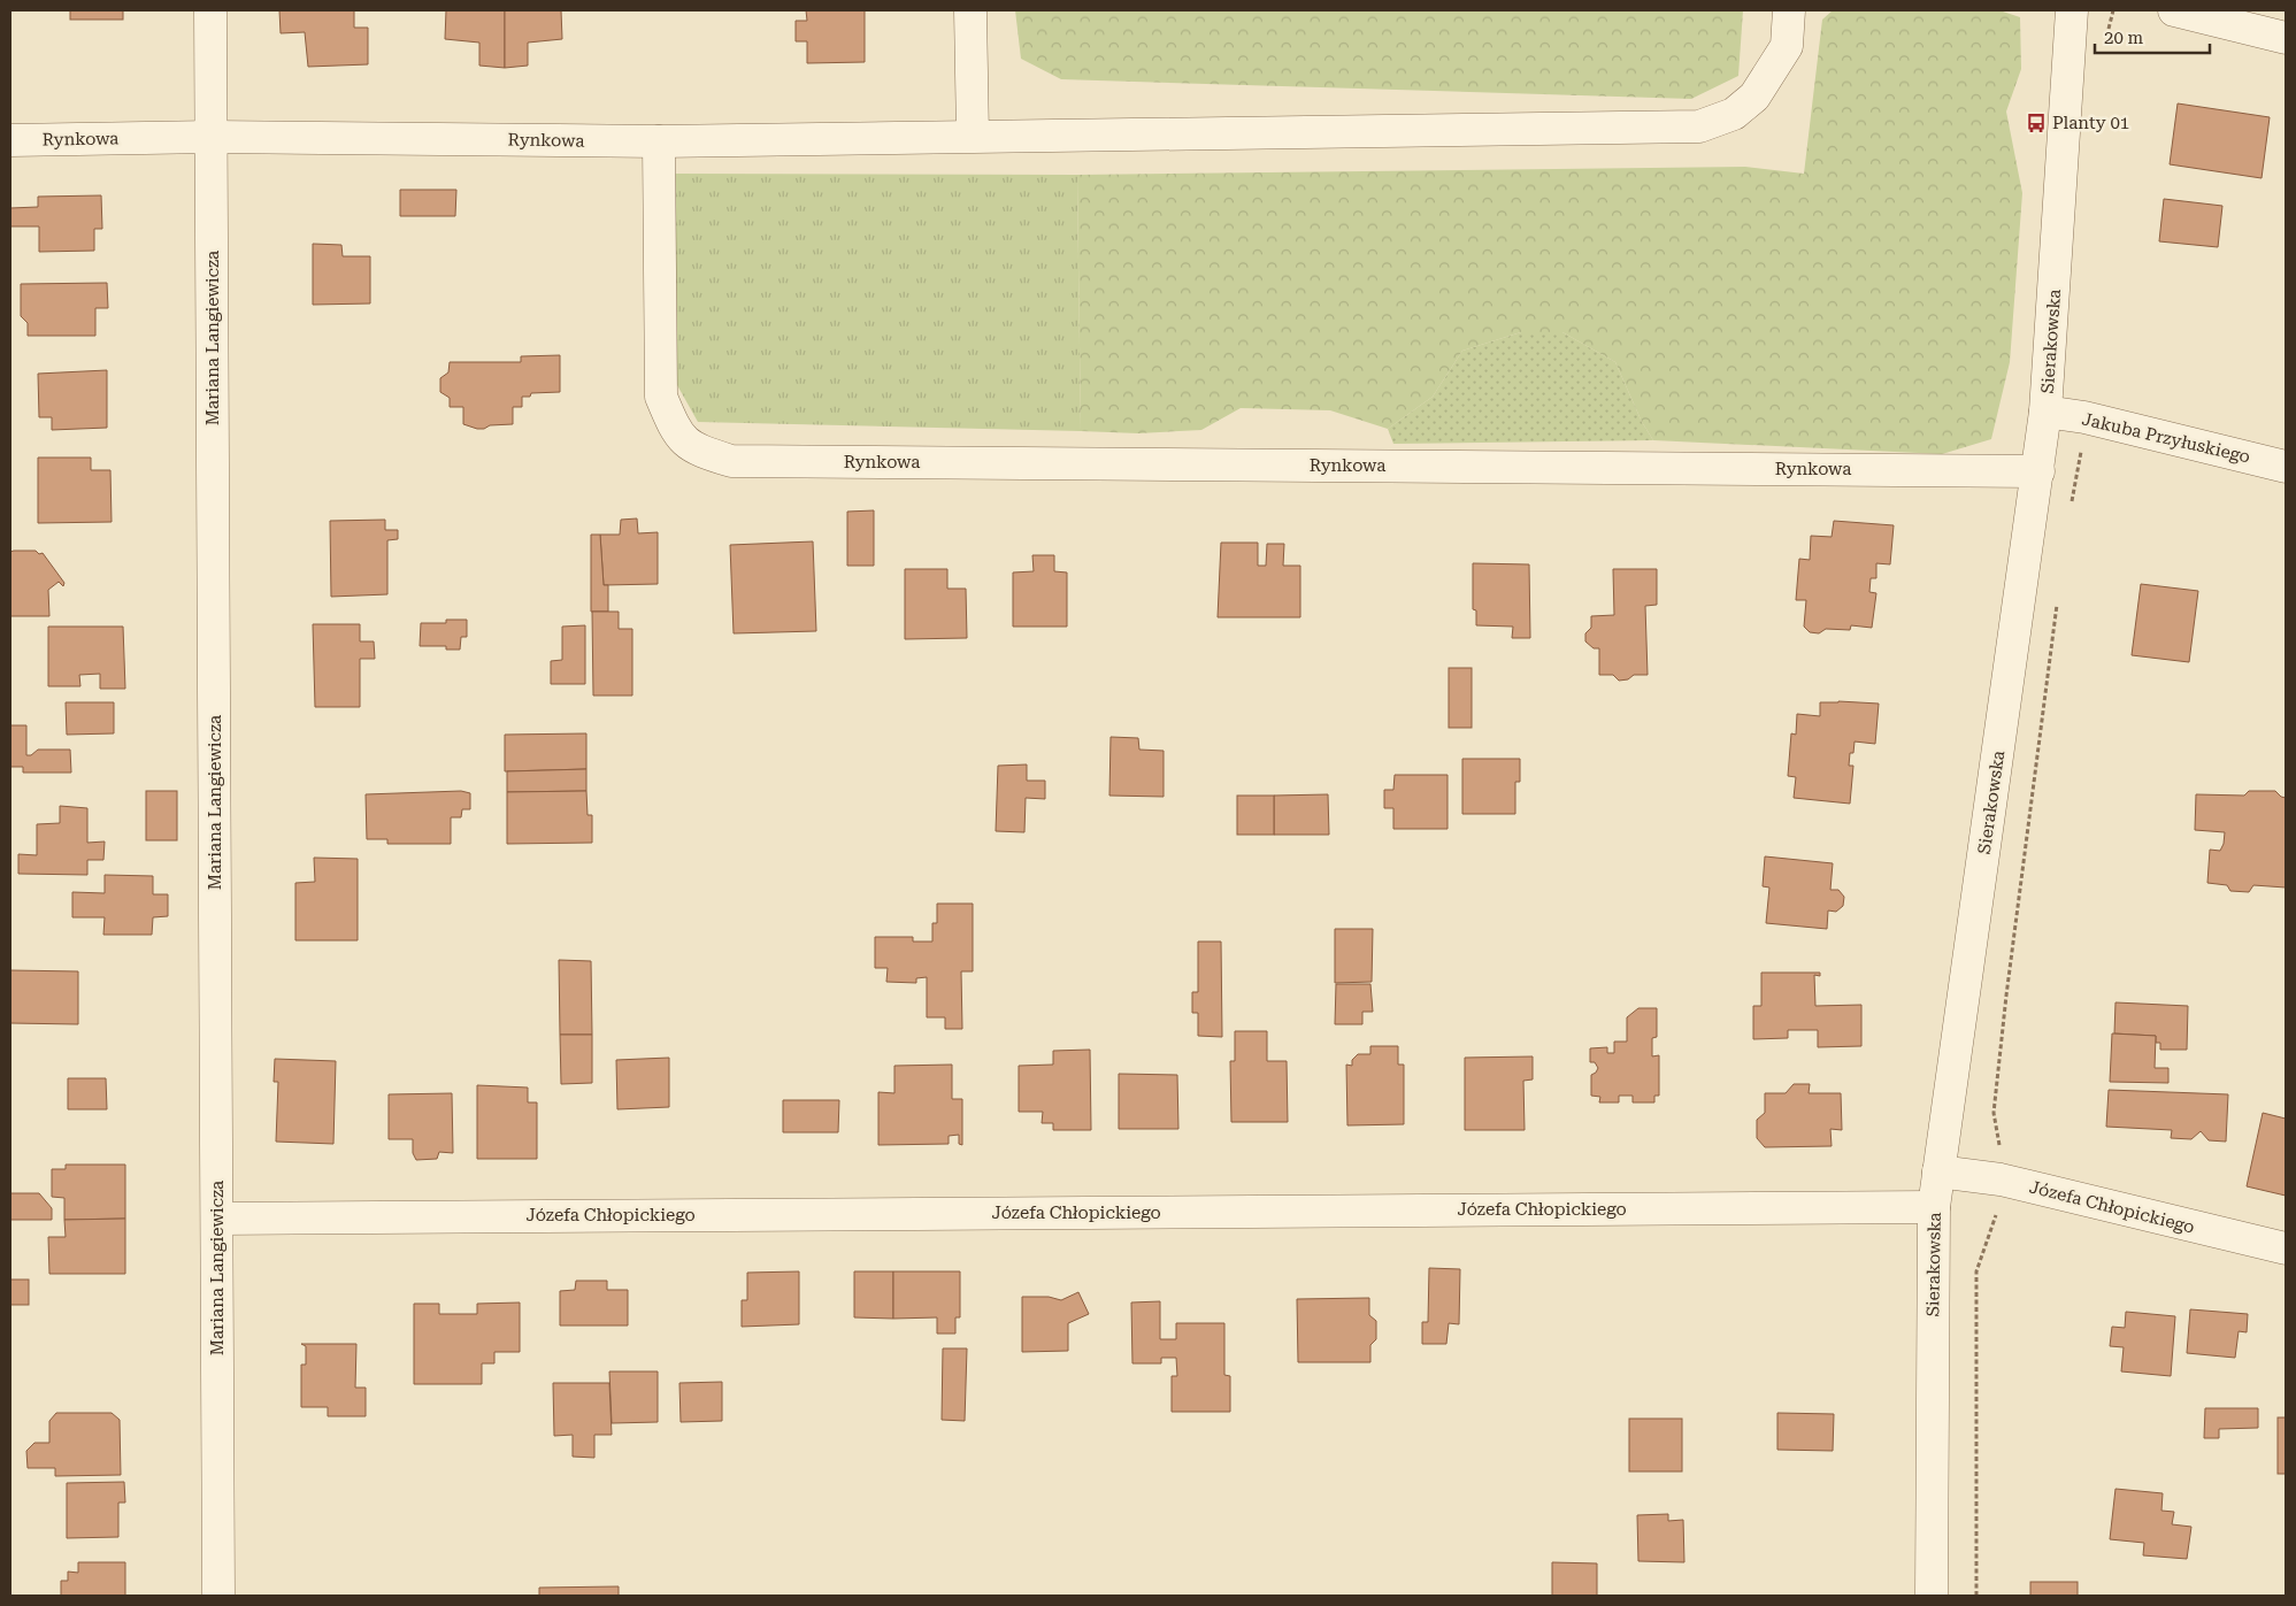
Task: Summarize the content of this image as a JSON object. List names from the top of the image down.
{
  "streets": {
    "street": [
      "Rynkowa",
      "Mariana Langiewicza",
      "Sierakowska",
      "Jakuba Przyłuskiego",
      "Józefa Chłopickiego"
    ]
  },
  "crossings": [
    ["Rynkowa", "Mariana Langiewicza"],
    ["Rynkowa", "Sierakowska"],
    ["Mariana Langiewicza", "Józefa Chłopickiego"],
    ["Sierakowska", "Jakuba Przyłuskiego"],
    ["Sierakowska", "Józefa Chłopickiego"]
  ],
  "places": {
    "bus stop": ["Planty 01"]
  },
  "scale_bar": "20 m"
}
